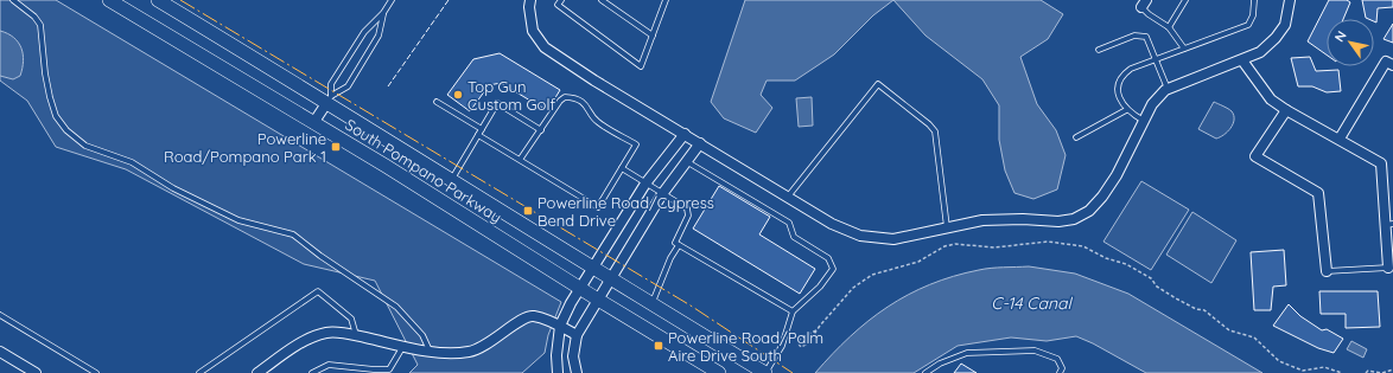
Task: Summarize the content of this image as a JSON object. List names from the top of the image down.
{
  "streets": {
    "main road": ["South Pompano Parkway"]
  },
  "water": ["C-14 Canal"],
  "places": {
    "other": ["Top Gun Custom Golf"],
    "transit": ["Powerline Road/Pompano Park 1", "Powerline Road/Cypress Bend Drive", "Powerline Road/Palm Aire Drive South"]
  },
  "north": "top left"
}
